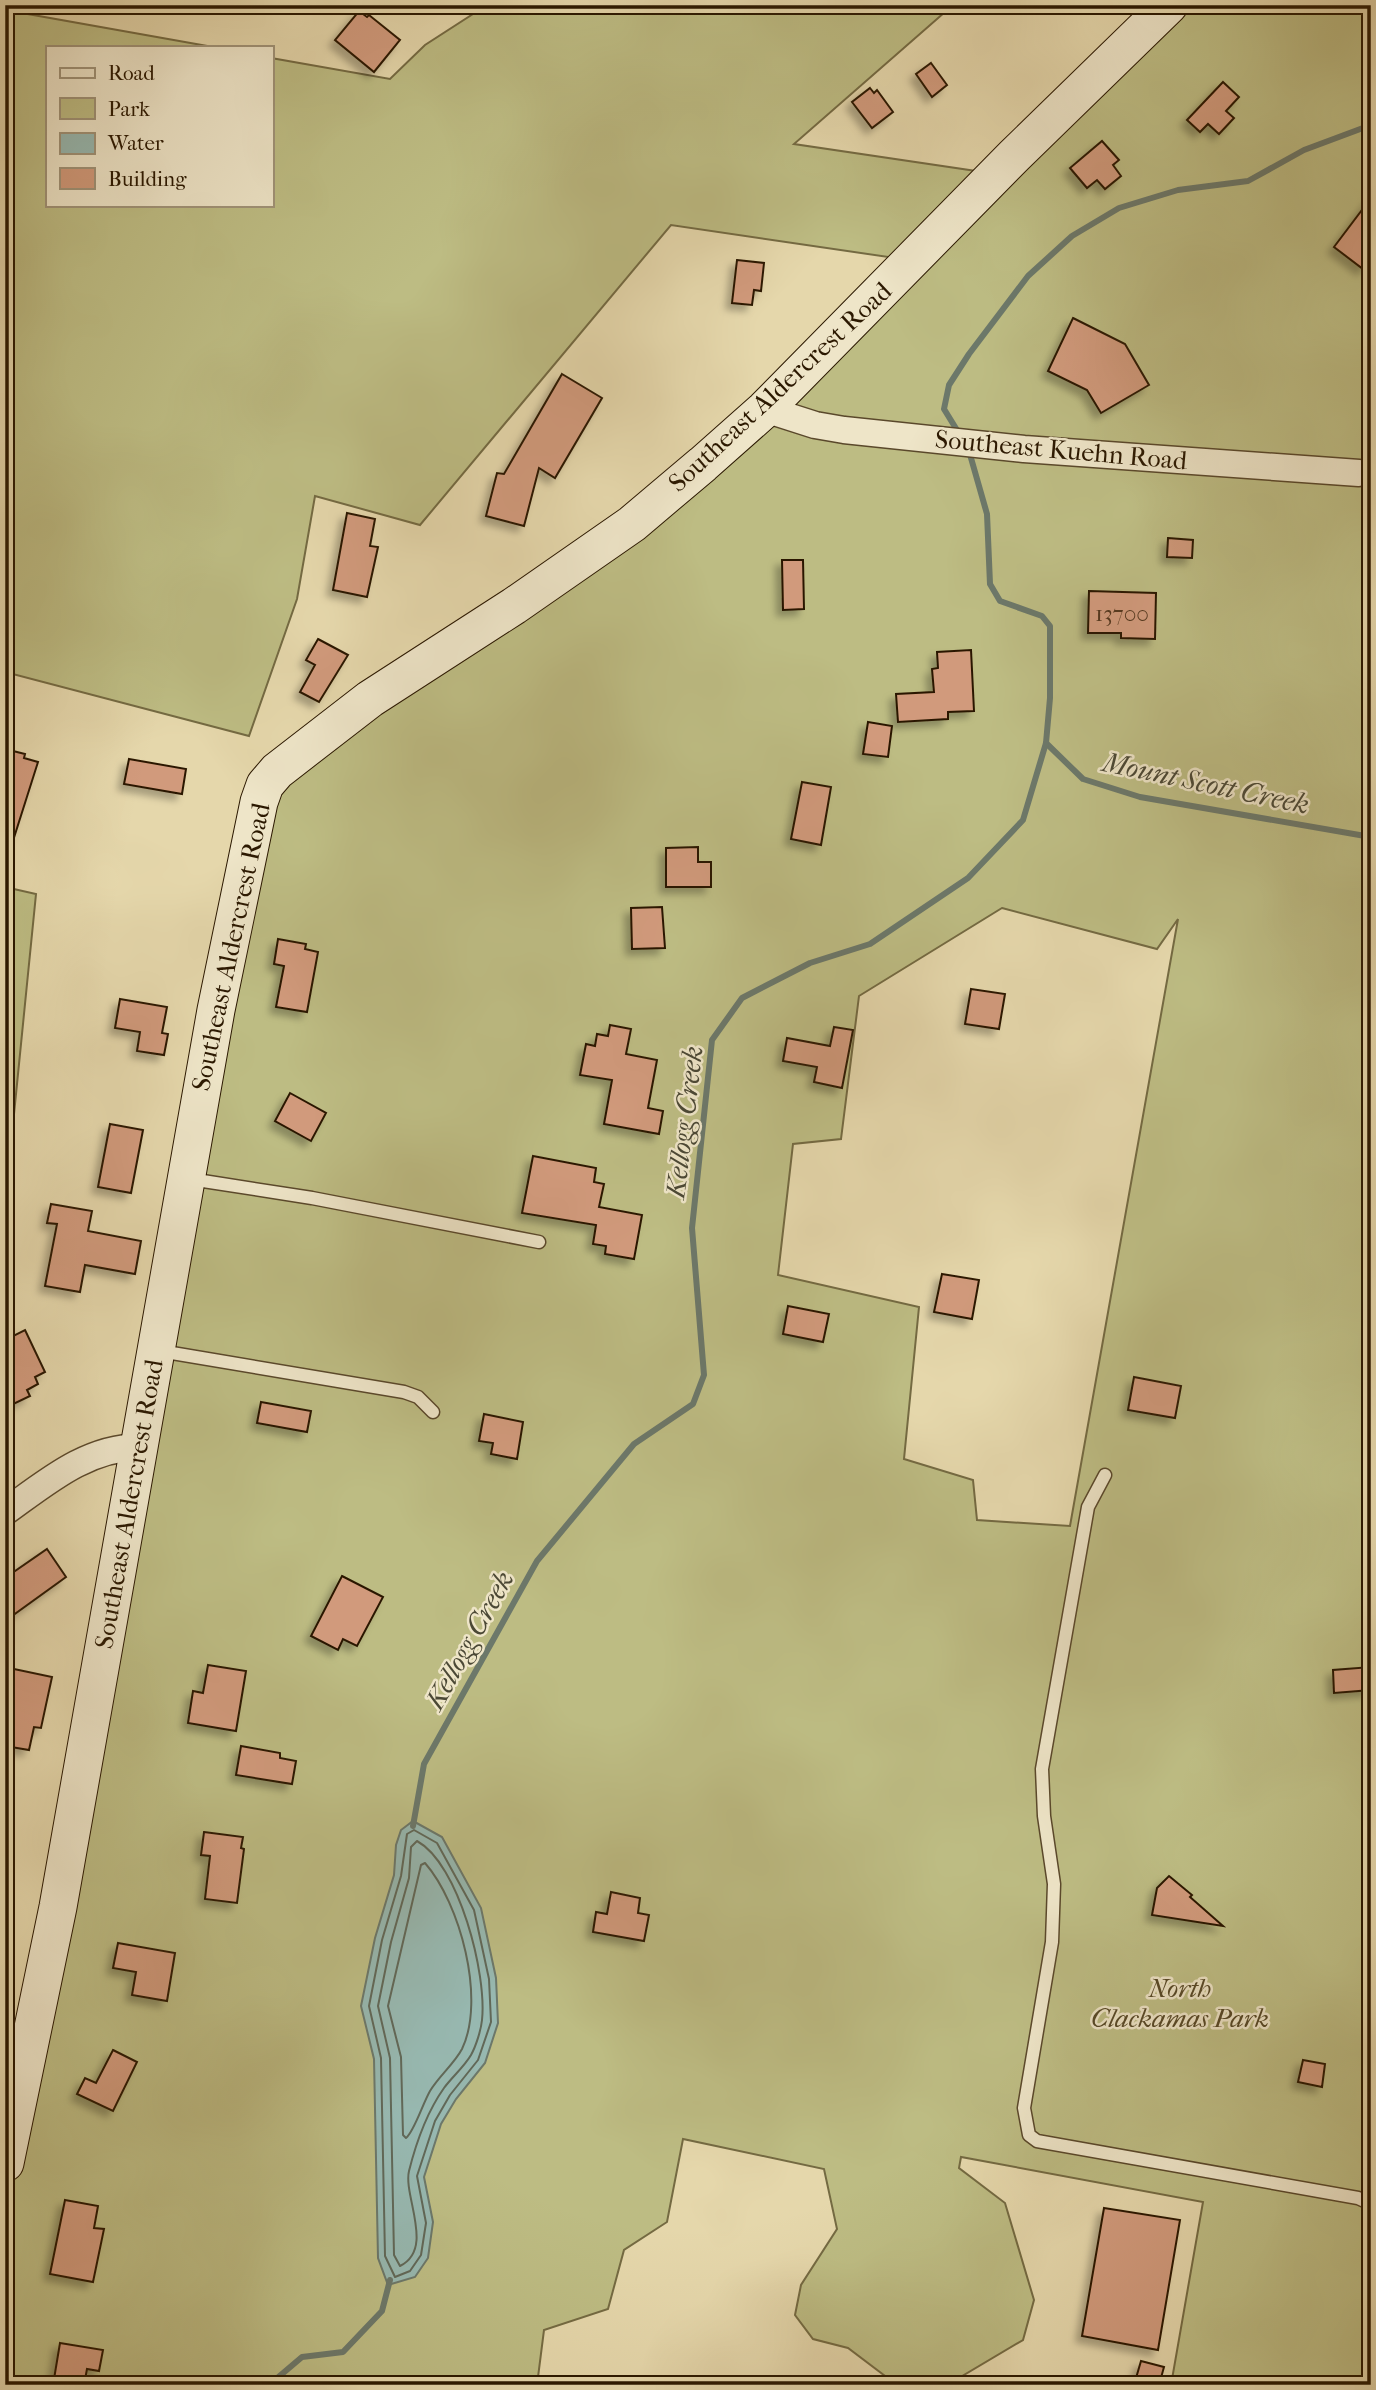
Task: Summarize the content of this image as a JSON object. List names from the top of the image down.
{
  "streets": {
    "street": ["Southeast Aldercrest Road", "Southeast Kuehn Road"]
  },
  "crossings": [
    ["Southeast Aldercrest Road", "Southeast Kuehn Road"]
  ],
  "water": ["Mount Scott Creek", "Kellogg Creek"],
  "parks": ["North Clackamas Park"],
  "house_numbers": ["13700"],
  "legend": [
    "Road",
    "Park",
    "Water",
    "Building"
  ]
}
